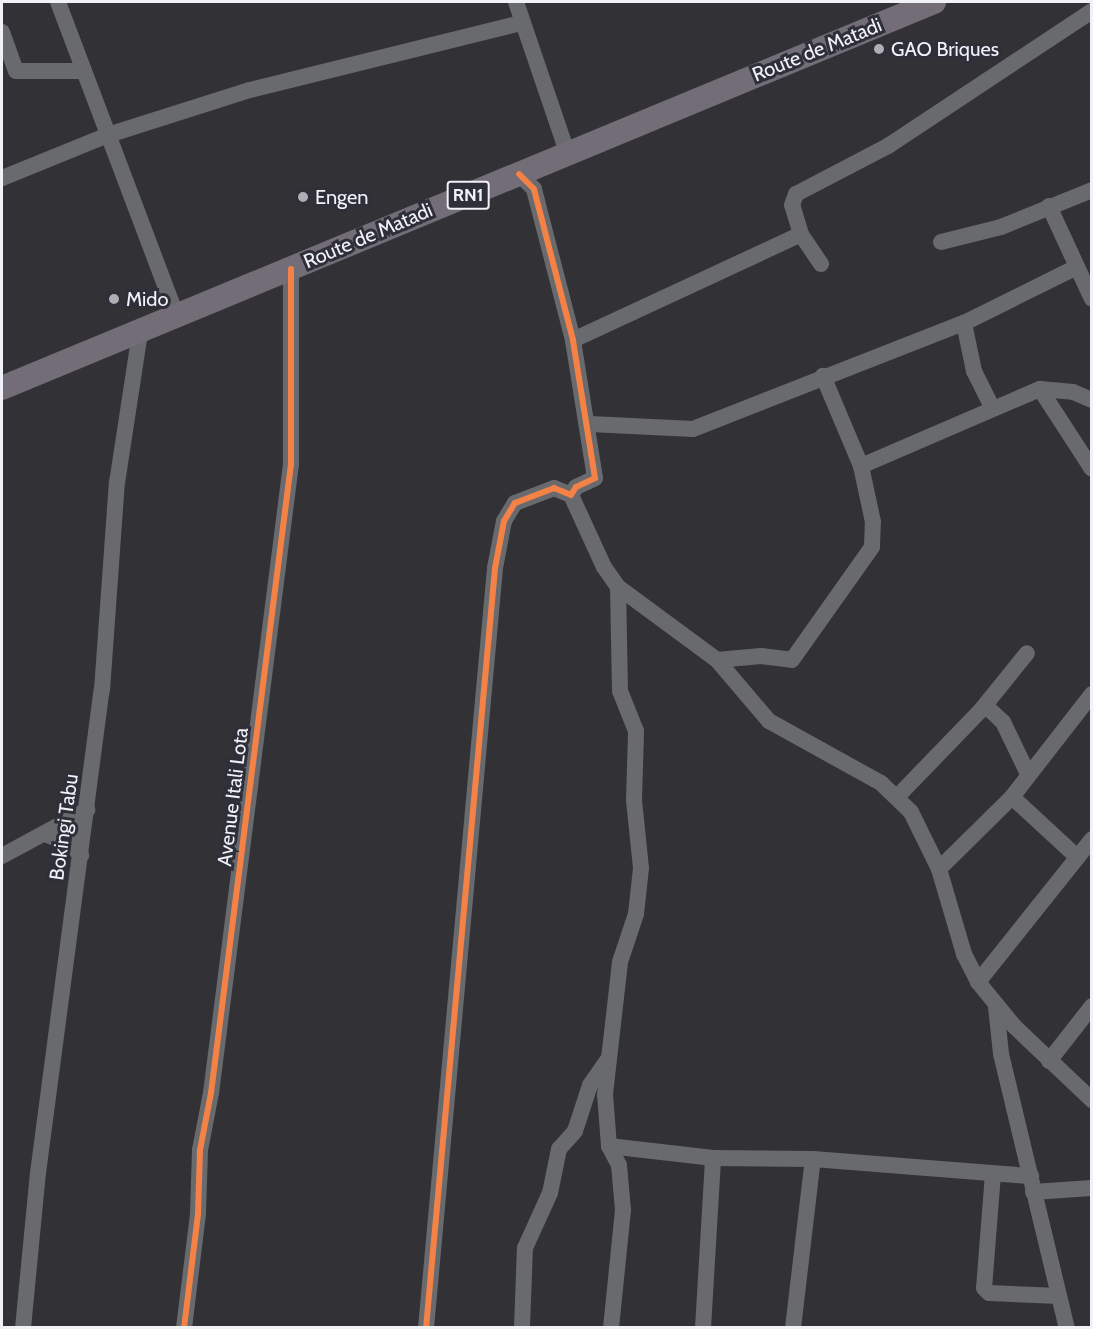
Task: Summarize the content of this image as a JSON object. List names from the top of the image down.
{
  "streets": {
    "highway": ["Route de Matadi", "RN1"],
    "street": ["Avenue Itali Lota", "Bokingi Tabu"]
  },
  "crossings": [
    ["Route de Matadi", "Avenue Itali Lota"],
    ["Route de Matadi", "Bokingi Tabu"]
  ],
  "places": ["GAO Briques", "Engen", "Mido"]
}
